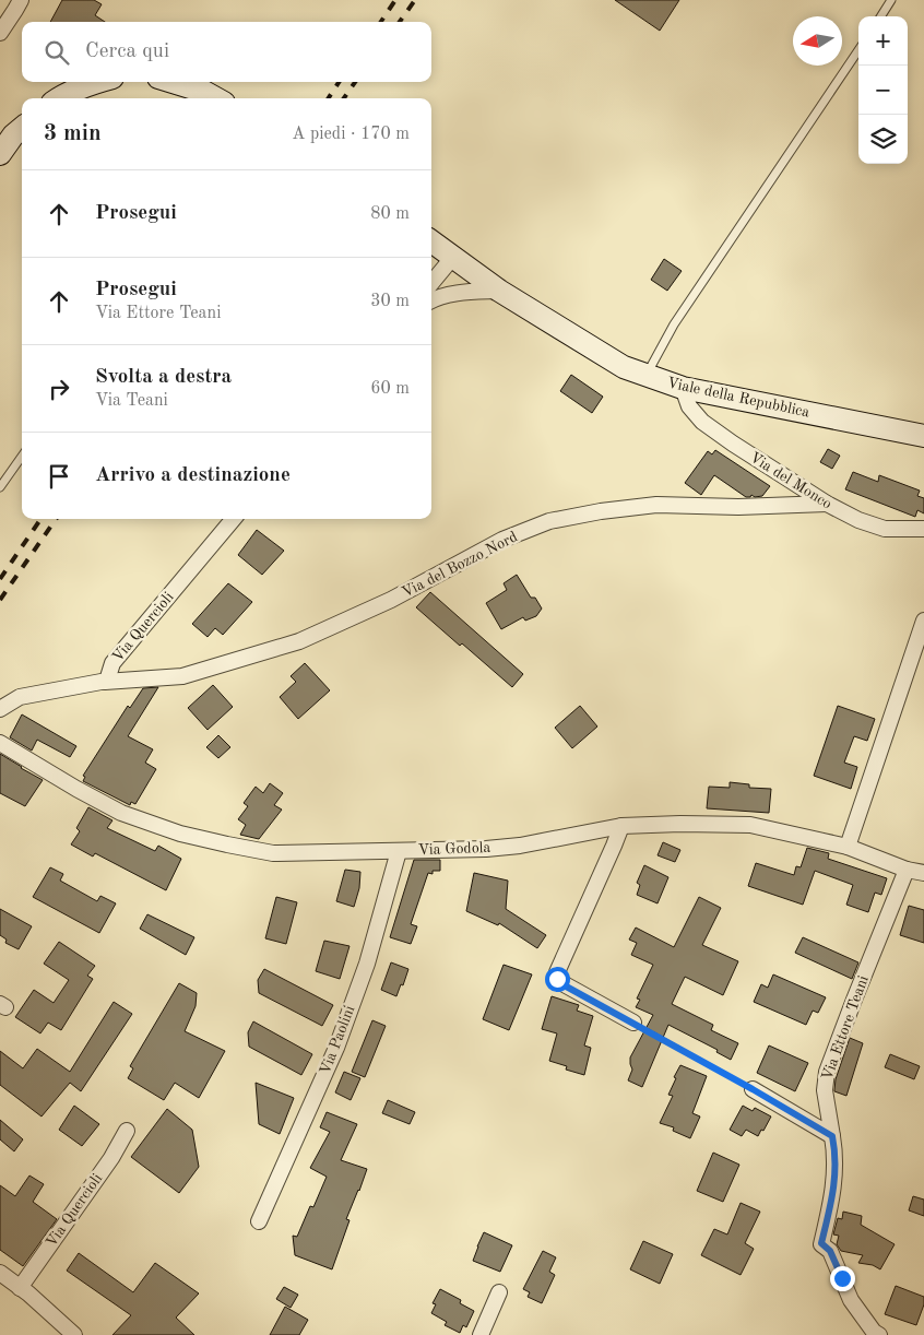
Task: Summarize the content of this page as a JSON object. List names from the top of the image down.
{
  "streets": {
    "main road": ["Viale della Repubblica"],
    "street": [
      "Via del Monco",
      "Via del Bozzo Nord",
      "Via Quercioli",
      "Via Godola",
      "Via Ettore Teani",
      "Via Paolini"
    ]
  },
  "crossings": [
    ["Viale della Repubblica", "Via del Monco"],
    ["Via del Monco", "Via del Bozzo Nord"],
    ["Via del Bozzo Nord", "Via Quercioli"],
    ["Via Godola", "Via Ettore Teani"],
    ["Via Godola", "Via Paolini"]
  ],
  "north": "left",
  "page": {
    "map_buttons": ["+", "−"],
    "search": "Cerca qui",
    "heading": ["3 min", "A piedi · 170 m"],
    "list": [
      ["Prosegui", "80 m"],
      ["Prosegui", "Via Ettore Teani", "30 m"],
      ["Svolta a destra", "Via Teani", "60 m"],
      "Arrivo a destinazione"
    ]
  }
}
